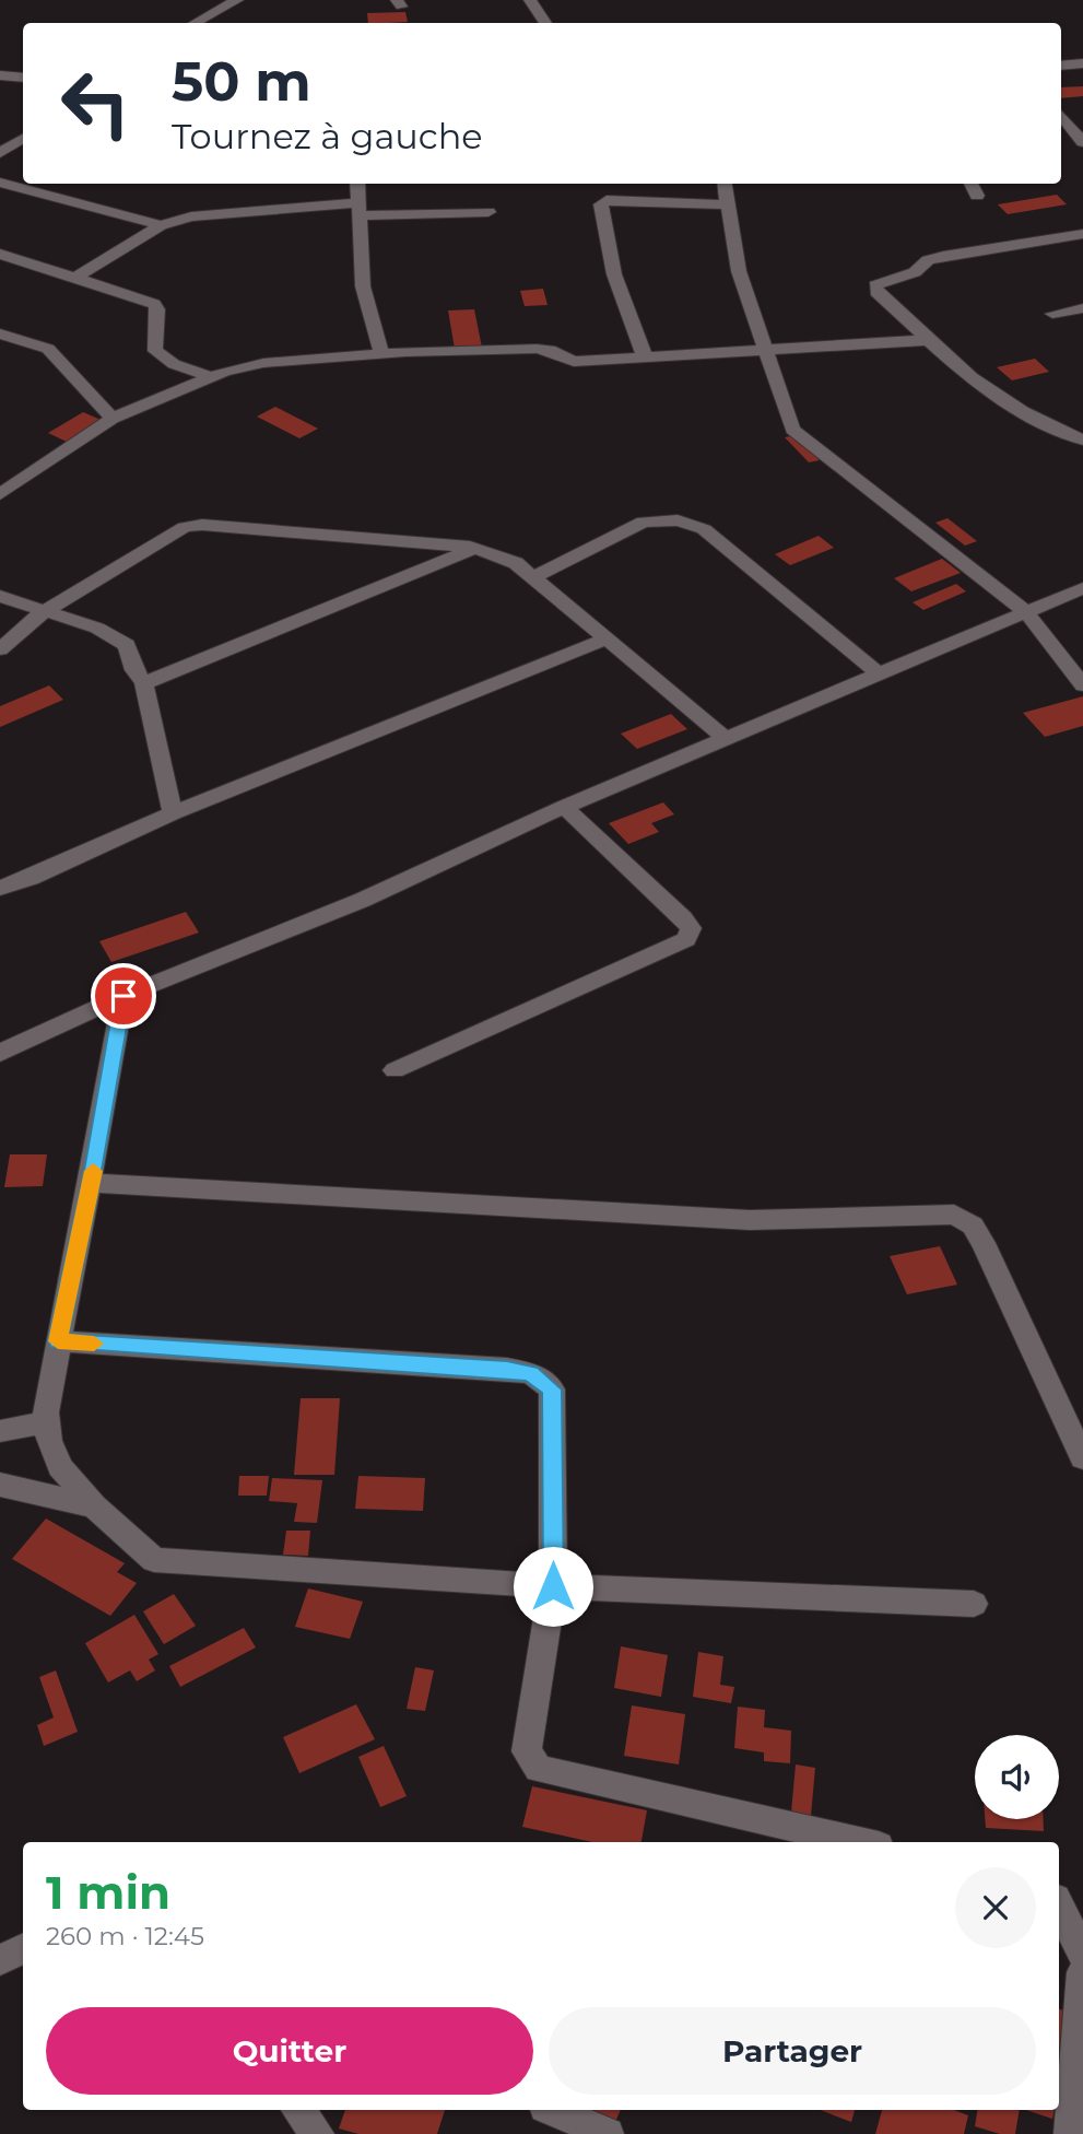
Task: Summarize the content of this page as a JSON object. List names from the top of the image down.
{
  "page": {
    "turn": ["50 m", "Tournez à gauche"],
    "heading": ["1 min", "260 m · 12:45"],
    "buttons": ["Quitter", "Partager"]
  }
}
